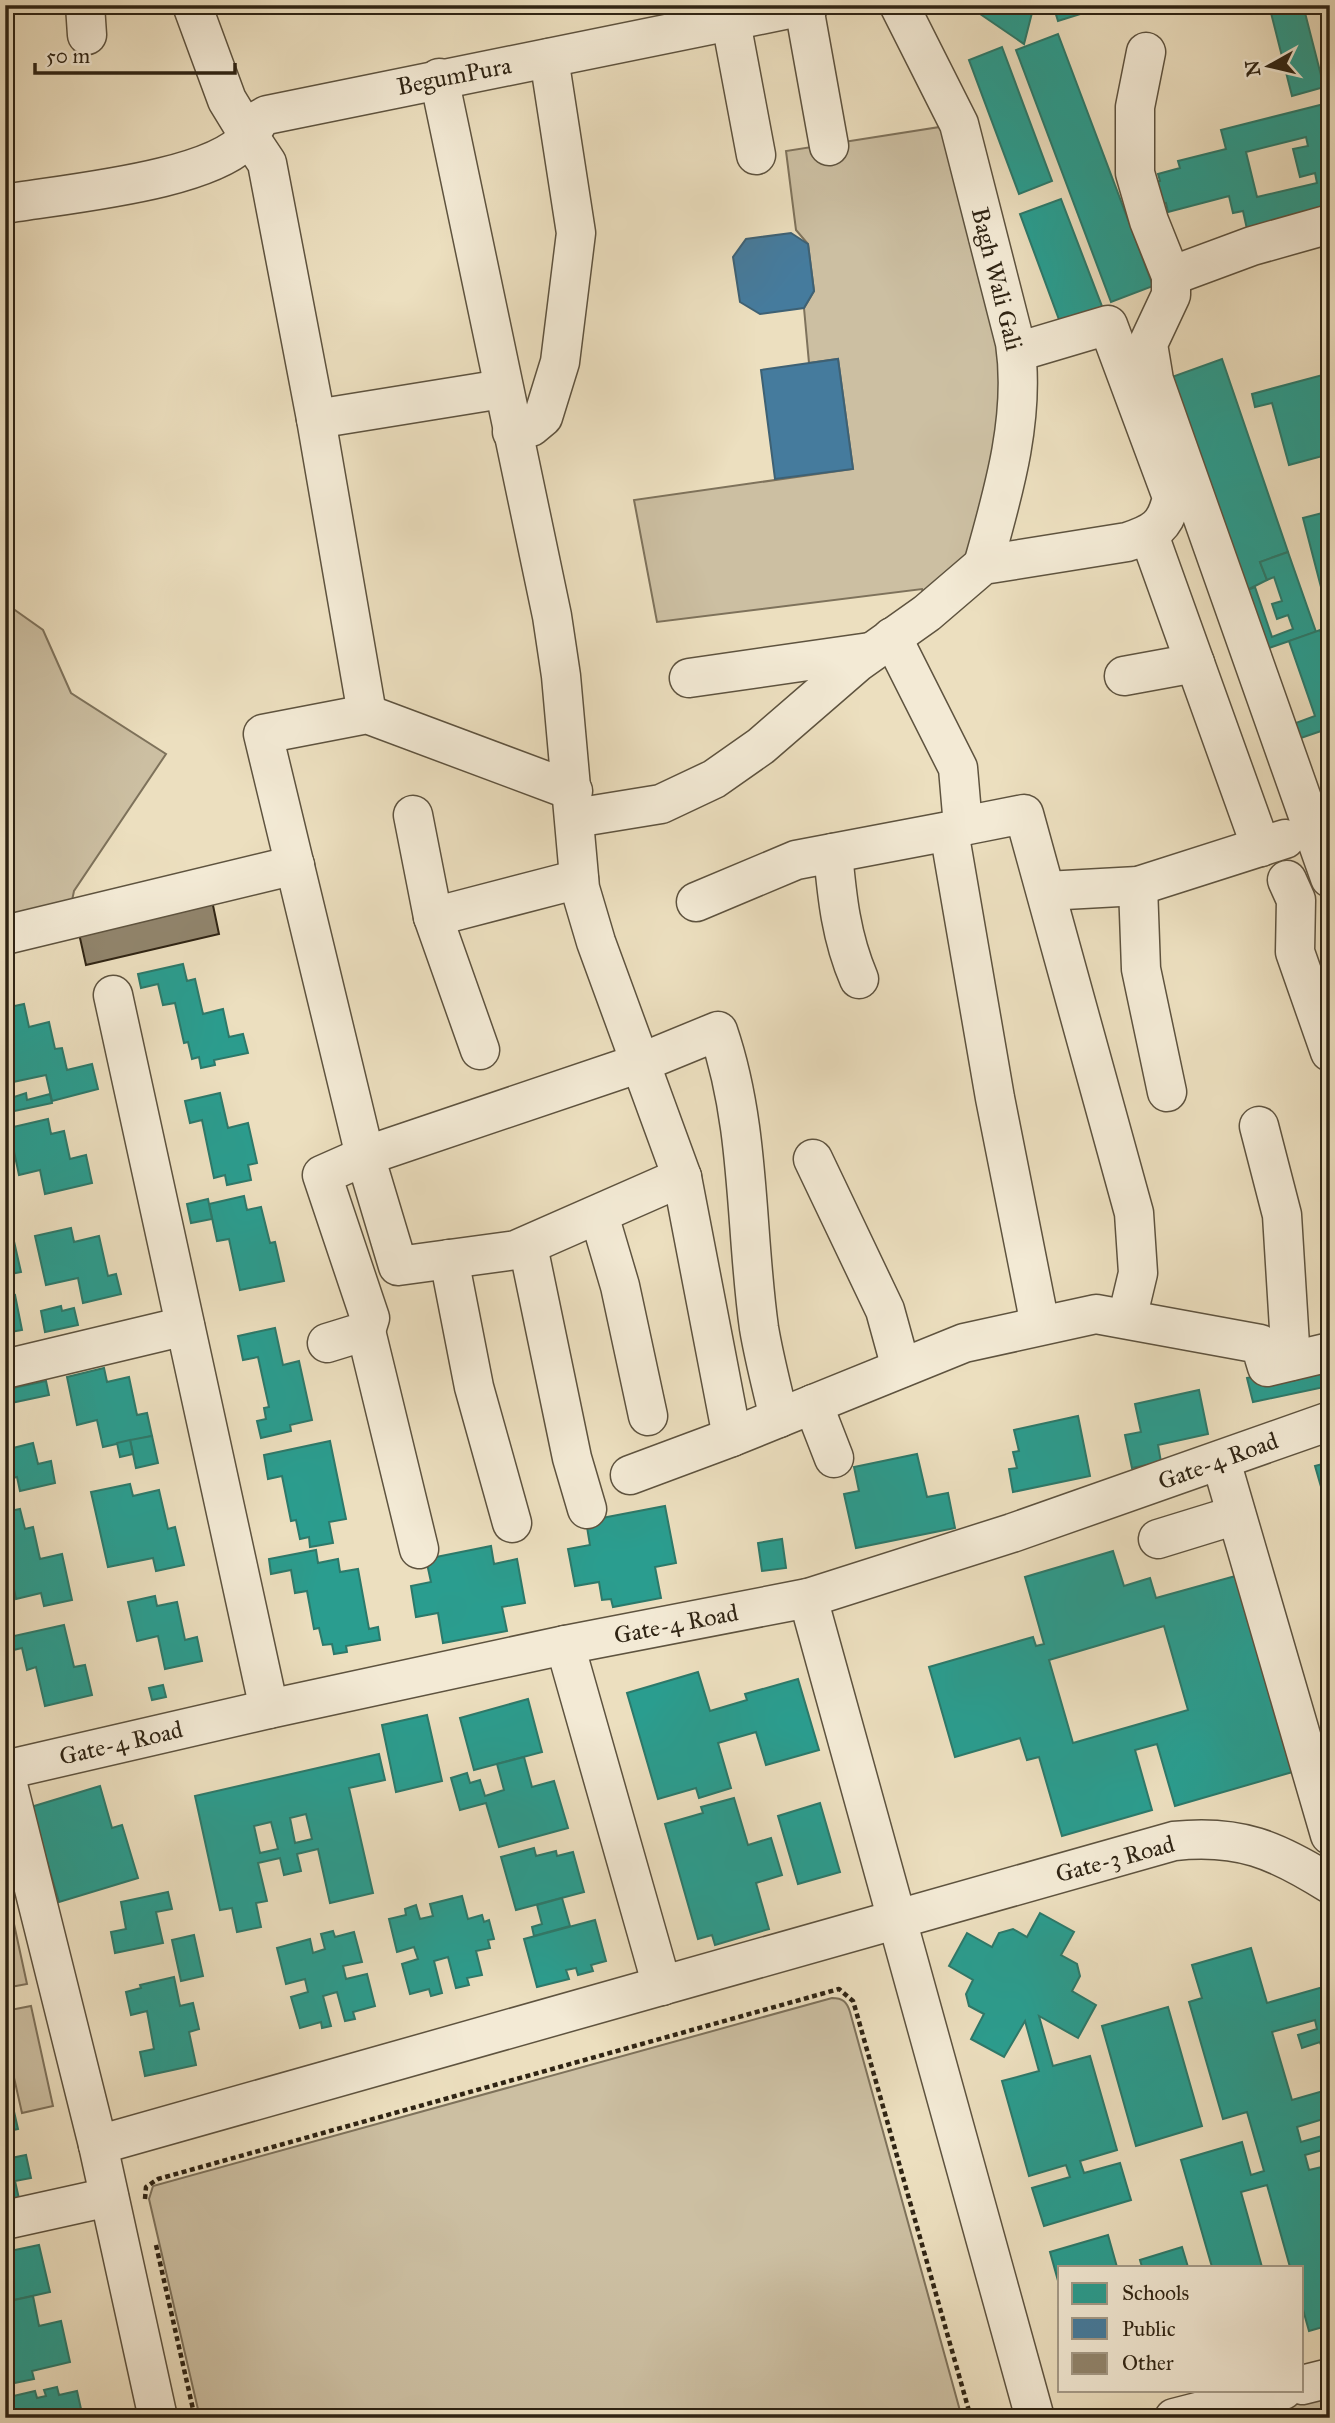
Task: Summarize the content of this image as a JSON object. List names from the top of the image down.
{
  "streets": {
    "street": [
      "BegumPura",
      "Bagh Wali Gali",
      "Gate-4 Road",
      "Gate-3 Road"
    ]
  },
  "legend": ["Schools", "Public", "Other"],
  "scale_bar": "50 m",
  "north": "left"
}
